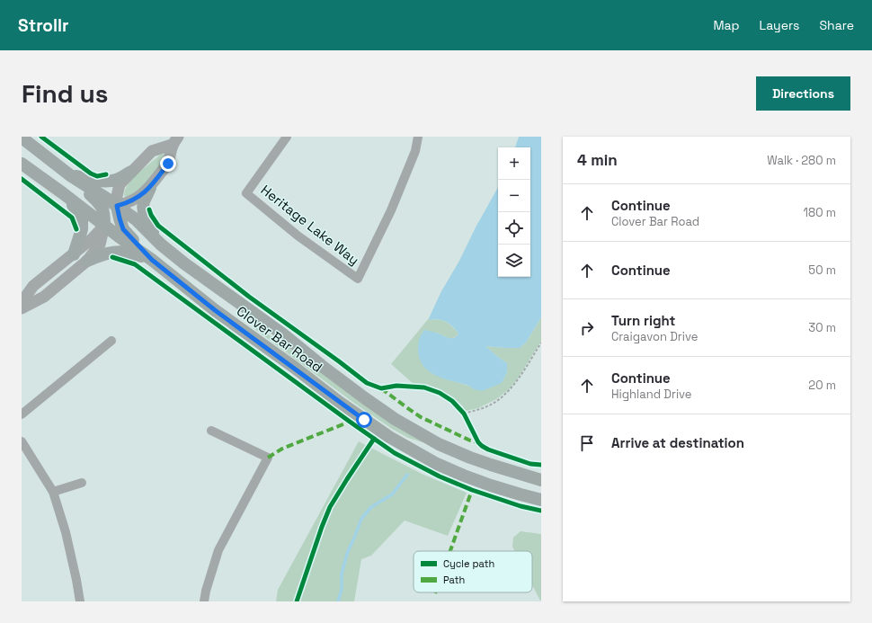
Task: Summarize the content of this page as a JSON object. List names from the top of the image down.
{
  "streets": {
    "main road": ["Clover Bar Road"],
    "street": ["Heritage Lake Way"]
  },
  "legend": ["Cycle path", "Path"],
  "page": {
    "header": "Strollr",
    "nav": ["Map", "Layers", "Share"],
    "buttons": "Directions",
    "title": "Find us",
    "heading": ["4 min", "Walk · 280 m"],
    "map_buttons": ["+", "−"],
    "list": [
      ["Continue", "Clover Bar Road", "180 m"],
      ["Continue", "50 m"],
      ["Turn right", "Craigavon Drive", "30 m"],
      ["Continue", "Highland Drive", "20 m"],
      "Arrive at destination"
    ]
  }
}
